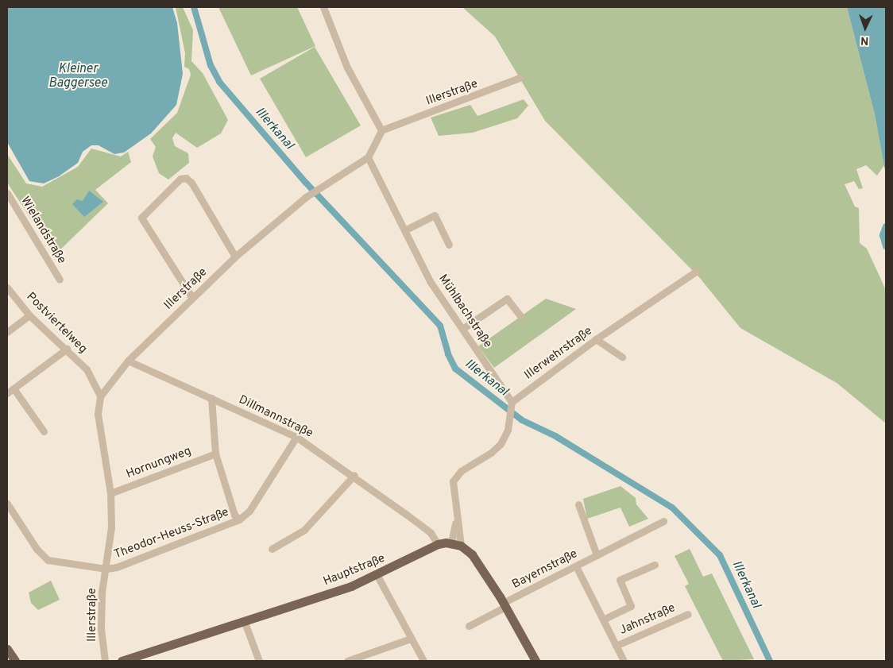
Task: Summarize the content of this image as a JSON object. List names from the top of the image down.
{
  "streets": {
    "main road": ["Hauptstraße"],
    "street": [
      "Illerstraße",
      "Wielandstraße",
      "Mühlbachstraße",
      "Postviertelweg",
      "Illerwehrstraße",
      "Dillmannstraße",
      "Hornungweg",
      "Theodor-Heuss-Straße",
      "Bayernstraße",
      "Jahnstraße"
    ]
  },
  "crossings": [
    ["Illerstraße", "Mühlbachstraße"],
    ["Illerstraße", "Postviertelweg"],
    ["Illerstraße", "Dillmannstraße"],
    ["Illerstraße", "Hornungweg"],
    ["Illerstraße", "Theodor-Heuss-Straße"],
    ["Mühlbachstraße", "Illerwehrstraße"],
    ["Dillmannstraße", "Theodor-Heuss-Straße"],
    ["Dillmannstraße", "Hauptstraße"],
    ["Bayernstraße", "Hauptstraße"]
  ],
  "water": ["Kleiner Baggersee", "Illerkanal"],
  "north": "bottom"
}
